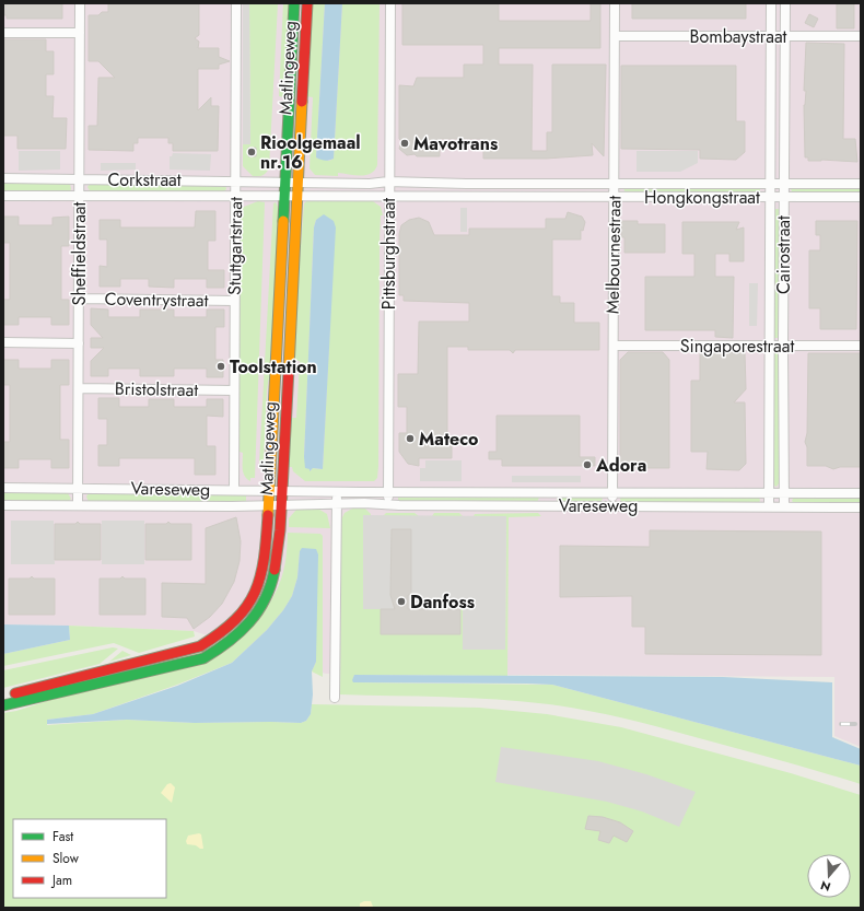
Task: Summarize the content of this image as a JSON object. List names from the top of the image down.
{
  "streets": {
    "main road": ["Matlingeweg"],
    "street": [
      "Bombaystraat",
      "Corkstraat",
      "Hongkongstraat",
      "Stuttgartstraat",
      "Sheffieldstraat",
      "Pittsburghstraat",
      "Melbournestraat",
      "Cairostraat",
      "Coventrystraat",
      "Singaporestraat",
      "Bristolstraat",
      "Vareseweg"
    ]
  },
  "crossings": [
    ["Bombaystraat", "Melbournestraat"],
    ["Bombaystraat", "Cairostraat"],
    ["Matlingeweg", "Corkstraat"],
    ["Matlingeweg", "Hongkongstraat"],
    ["Matlingeweg", "Vareseweg"],
    ["Corkstraat", "Hongkongstraat"],
    ["Corkstraat", "Stuttgartstraat"],
    ["Corkstraat", "Sheffieldstraat"],
    ["Hongkongstraat", "Pittsburghstraat"],
    ["Hongkongstraat", "Melbournestraat"],
    ["Hongkongstraat", "Cairostraat"],
    ["Stuttgartstraat", "Coventrystraat"],
    ["Stuttgartstraat", "Bristolstraat"],
    ["Stuttgartstraat", "Vareseweg"],
    ["Sheffieldstraat", "Coventrystraat"],
    ["Sheffieldstraat", "Bristolstraat"],
    ["Sheffieldstraat", "Vareseweg"],
    ["Pittsburghstraat", "Vareseweg"],
    ["Melbournestraat", "Singaporestraat"],
    ["Melbournestraat", "Vareseweg"],
    ["Cairostraat", "Singaporestraat"],
    ["Cairostraat", "Vareseweg"]
  ],
  "places": [
    "Mavotrans",
    "Rioolgemaal nr.16",
    "Toolstation",
    "Mateco",
    "Adora",
    "Danfoss"
  ],
  "legend": ["Fast", "Slow", "Jam"],
  "north": "bottom"
}
